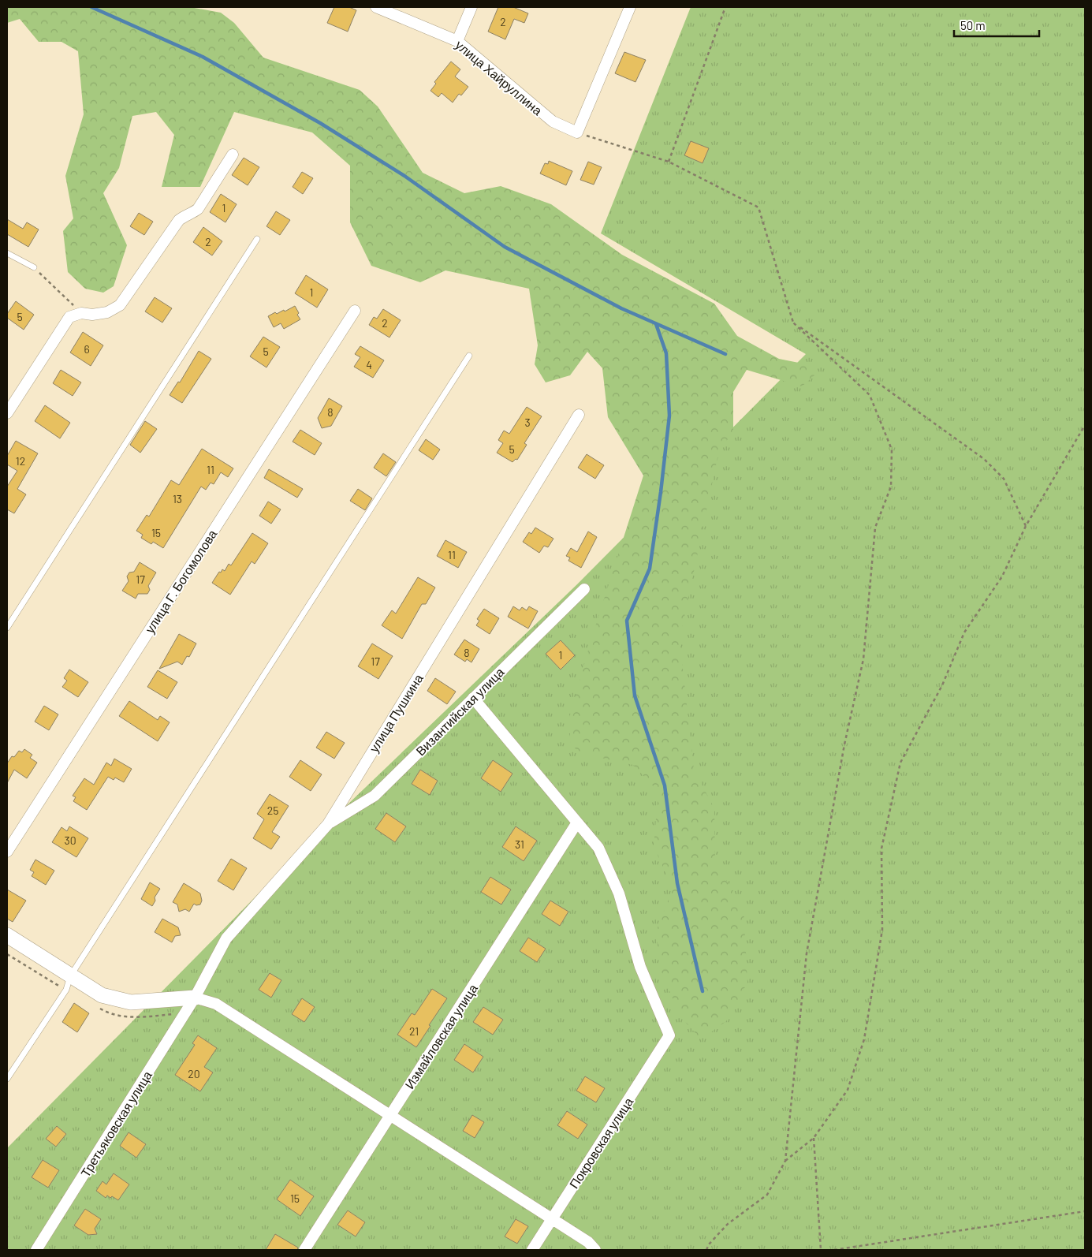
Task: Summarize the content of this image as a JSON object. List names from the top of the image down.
{
  "streets": {
    "street": [
      "улица Хайруллина",
      "улица Г. Богомолова",
      "Византийская улица",
      "улица Пушкина",
      "Измайловская улица",
      "Третьяковская улица",
      "Покровская улица"
    ]
  },
  "crossings": [
    ["Византийская улица", "улица Пушкина"],
    ["улица Пушкина", "Третьяковская улица"],
    ["Измайловская улица", "Покровская улица"]
  ],
  "house_numbers": [
    "2",
    "1",
    "2",
    "1",
    "5",
    "2",
    "6",
    "5",
    "4",
    "8",
    "3",
    "5",
    "12",
    "11",
    "13",
    "15",
    "11",
    "17",
    "8",
    "1",
    "17",
    "25",
    "30",
    "31",
    "21",
    "20",
    "15"
  ],
  "scale_bar": "50 m"
}
